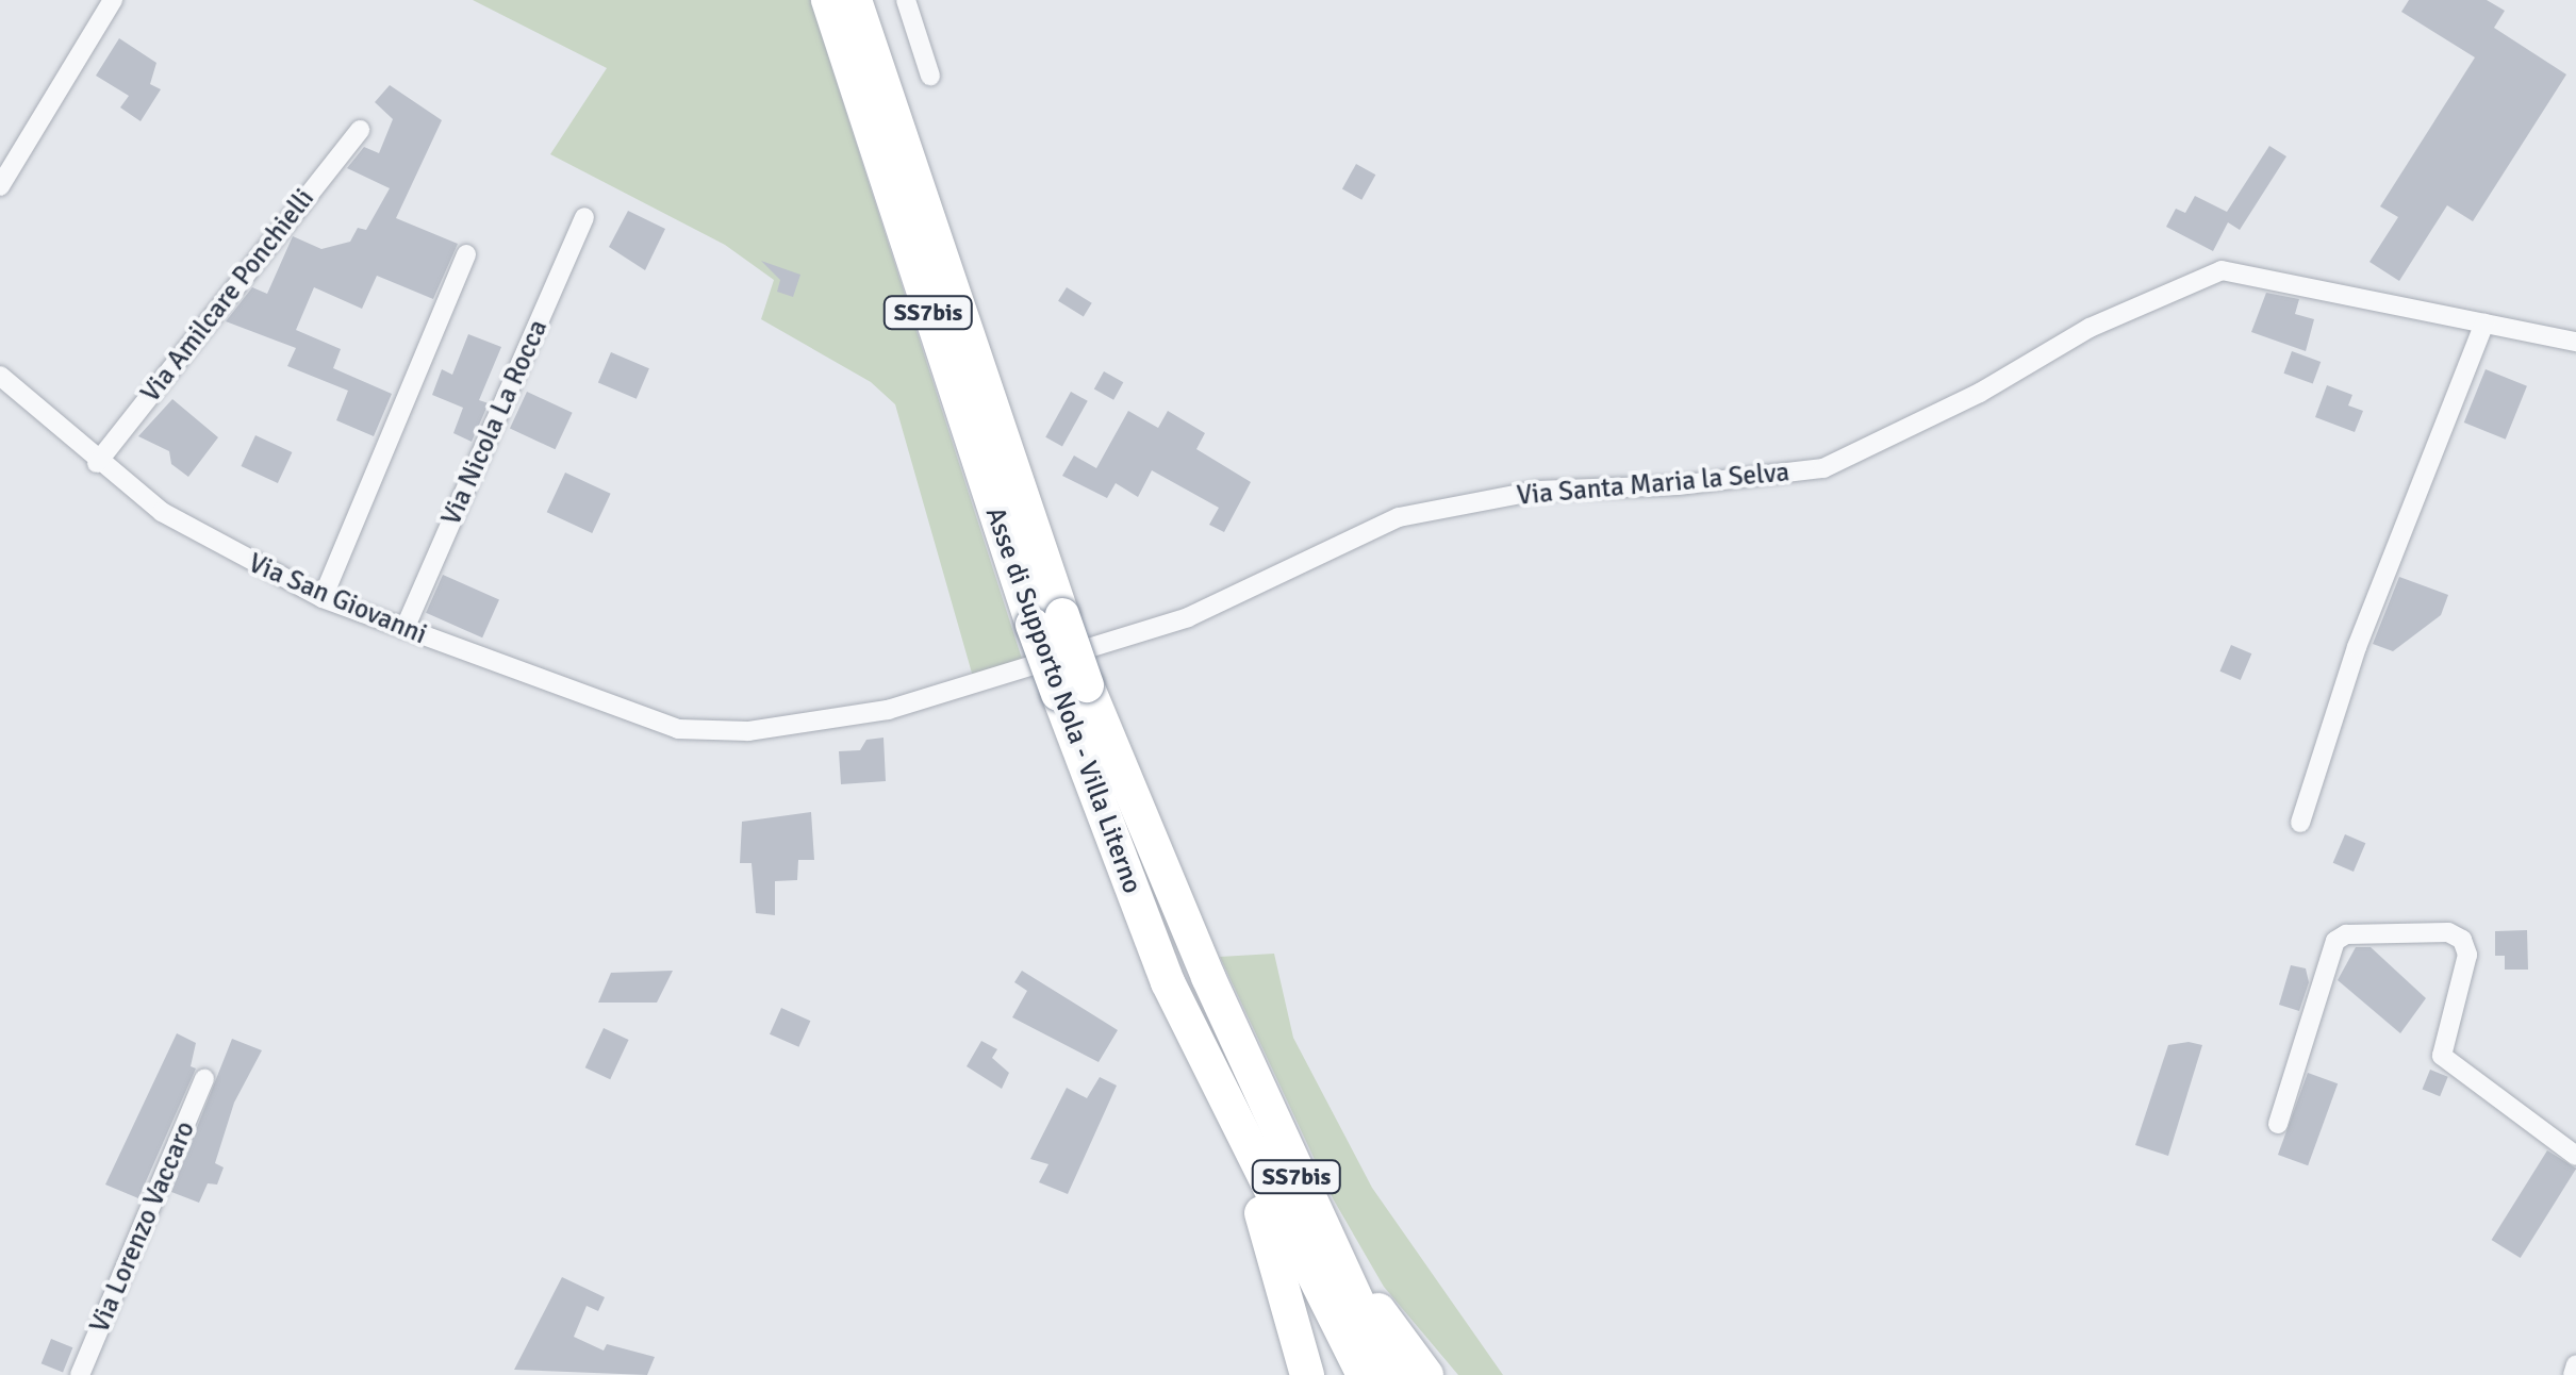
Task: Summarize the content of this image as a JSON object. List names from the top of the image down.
{
  "streets": {
    "highway": ["SS7bis", "Asse di Supporto Nola - Villa Literno"],
    "street": [
      "Via Amilcare Ponchielli",
      "Via Nicola La Rocca",
      "Via Santa Maria la Selva",
      "Via San Giovanni",
      "Via Lorenzo Vaccaro"
    ]
  },
  "crossings": [
    ["Via Amilcare Ponchielli", "Via San Giovanni"],
    ["Via Nicola La Rocca", "Via San Giovanni"],
    ["Via Santa Maria la Selva", "Via San Giovanni"]
  ]
}
